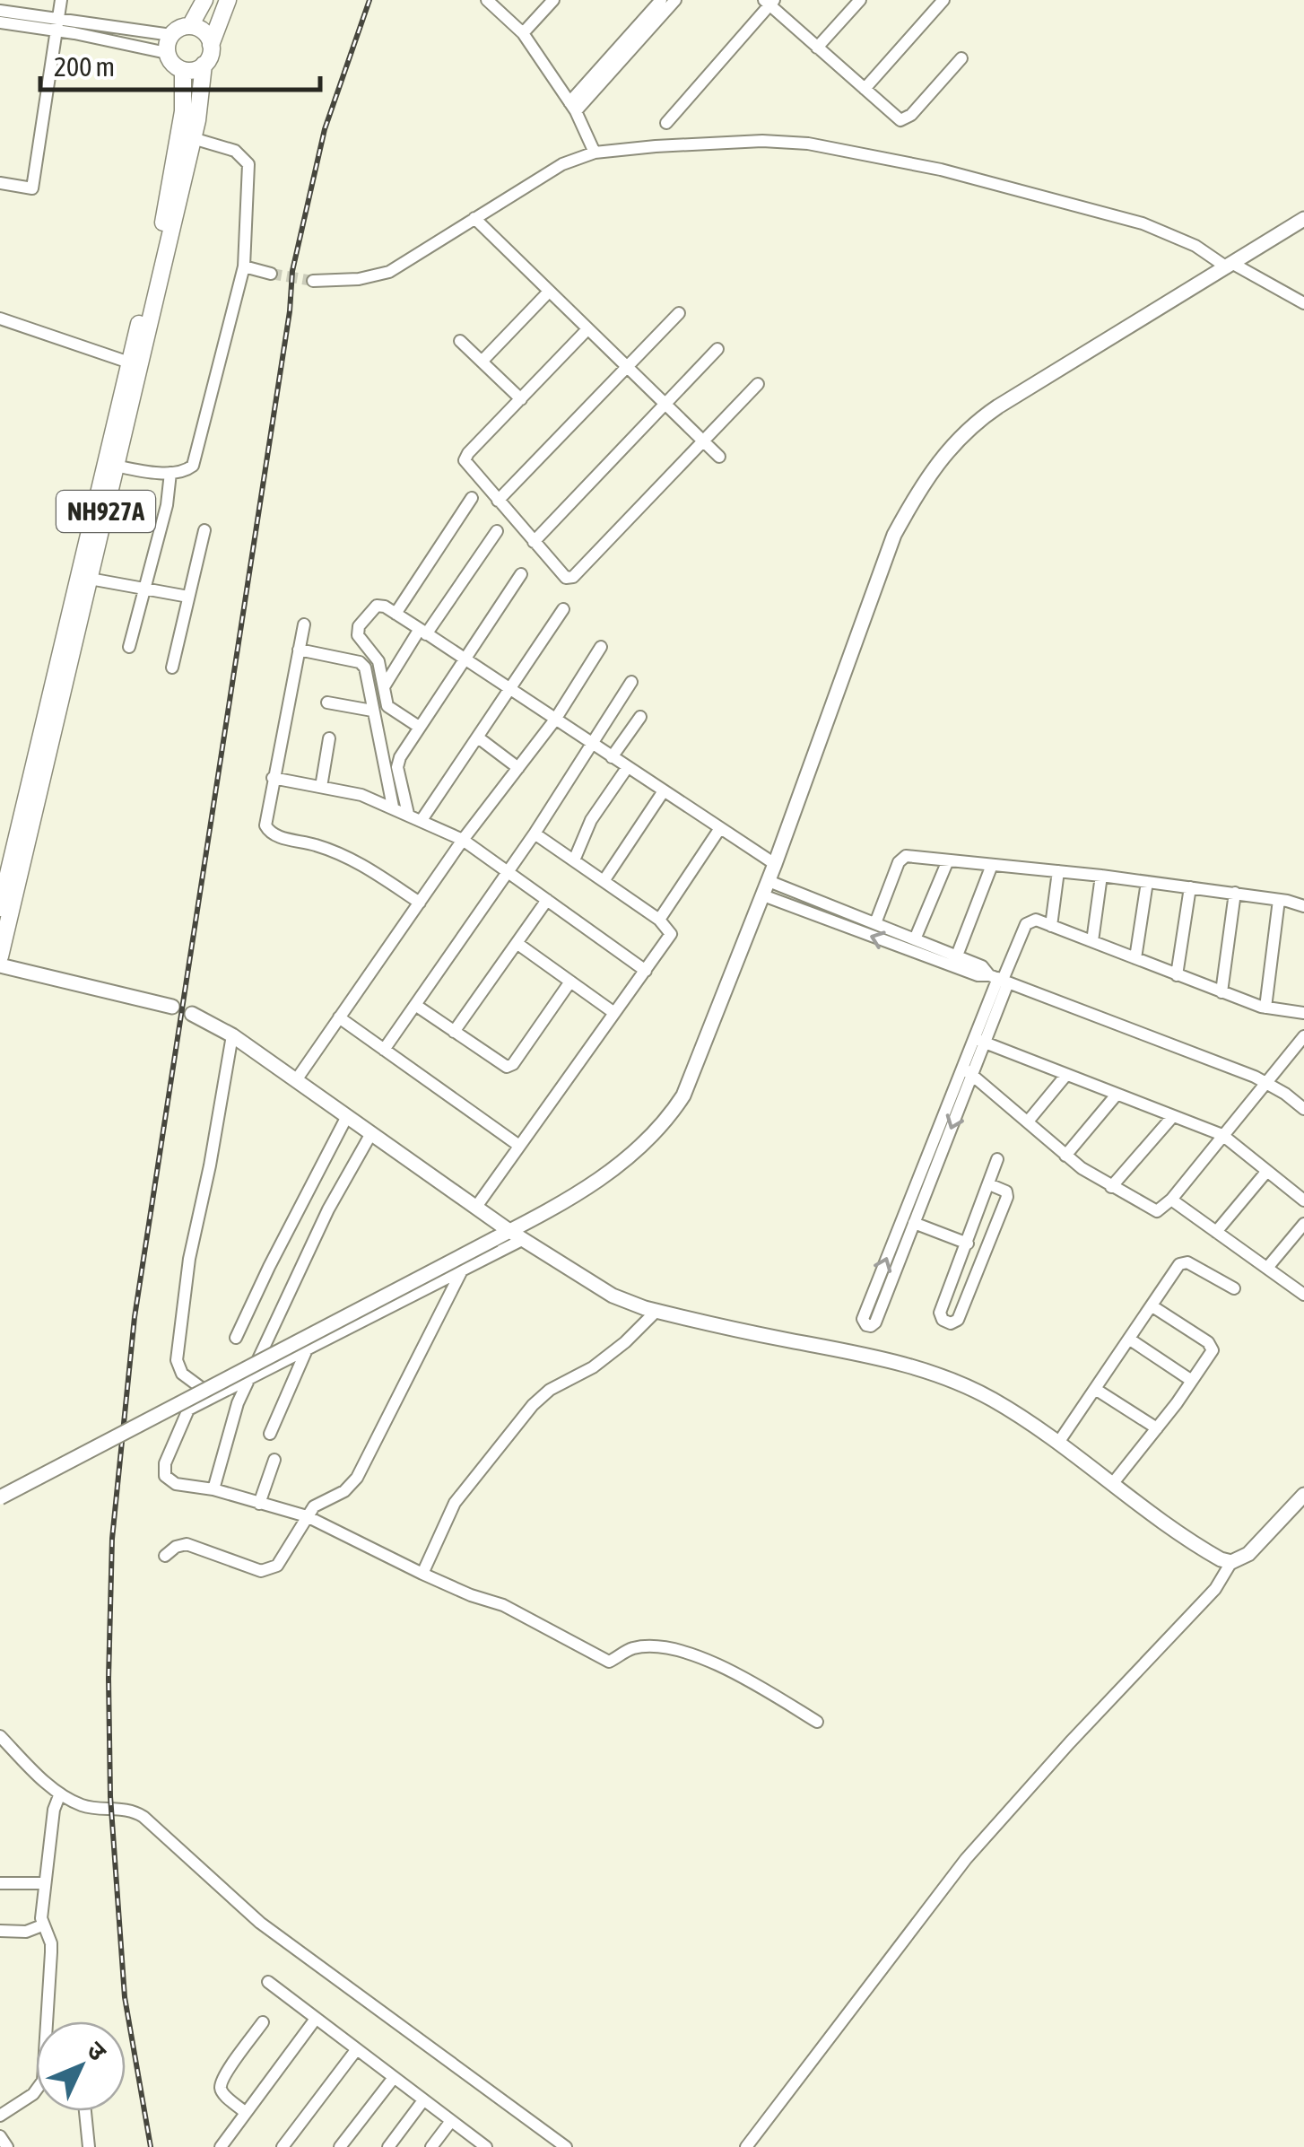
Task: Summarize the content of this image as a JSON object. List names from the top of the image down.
{
  "streets": {
    "highway": ["NH927A"]
  },
  "scale_bar": "200 m",
  "north": "top right"
}
